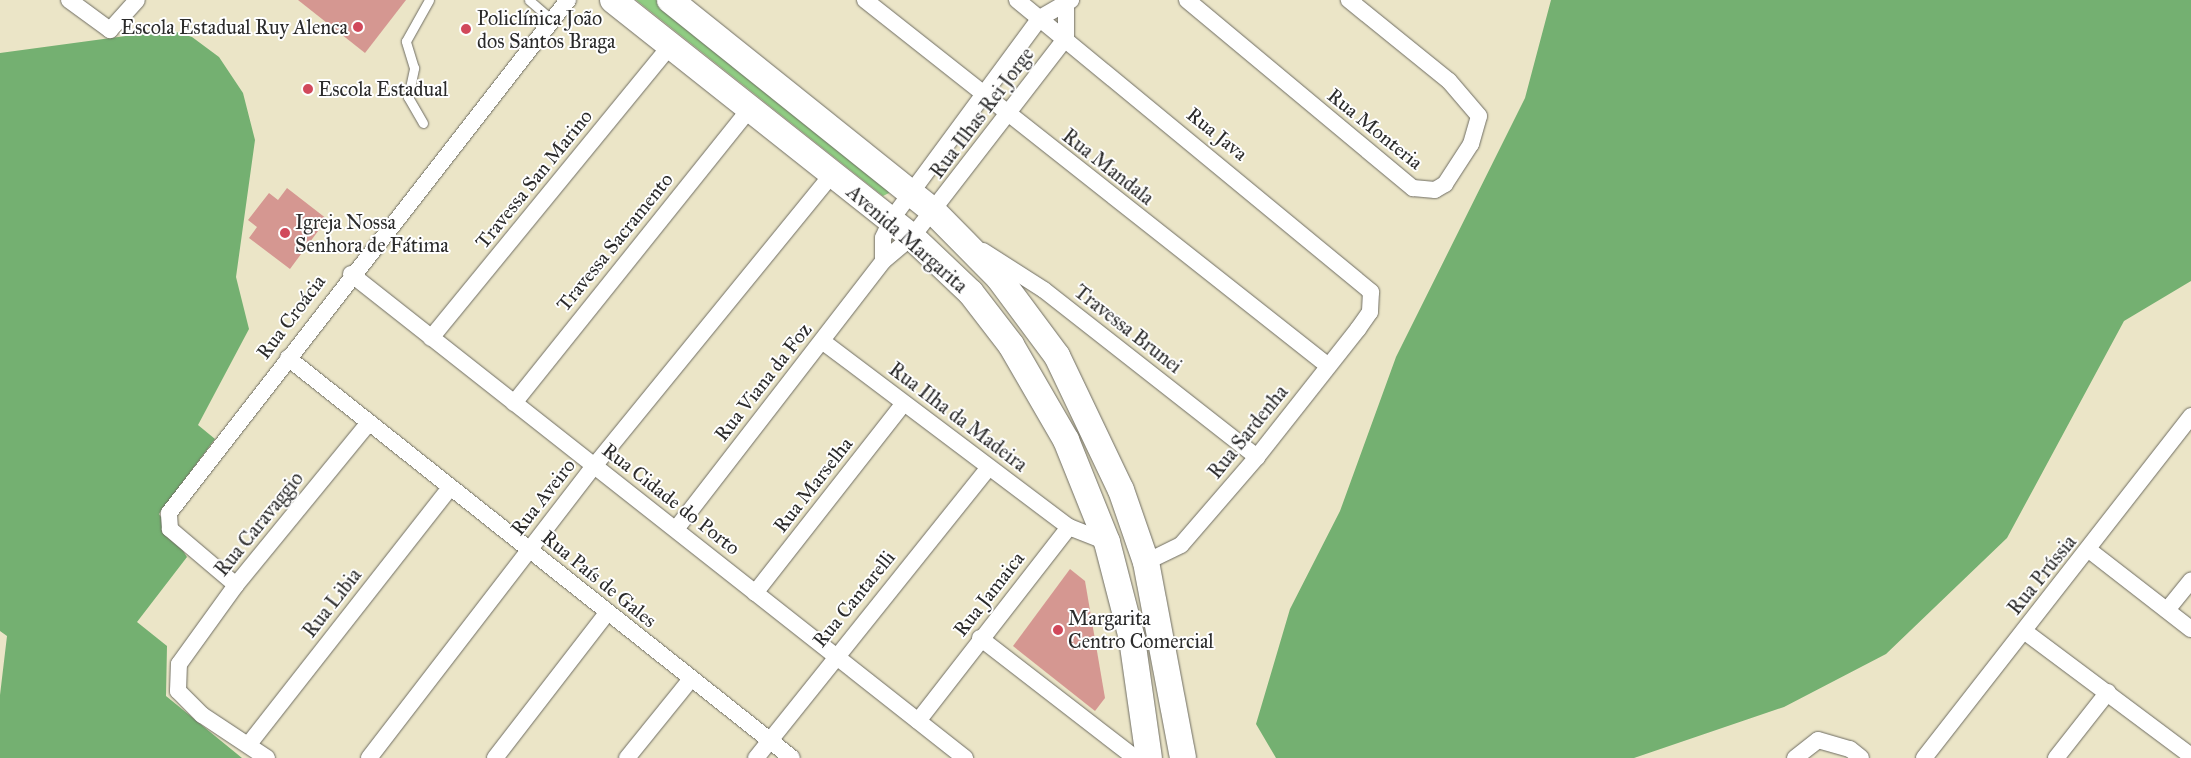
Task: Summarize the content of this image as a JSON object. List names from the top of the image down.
{
  "streets": {
    "main road": ["Avenida Margarita"],
    "street": [
      "Rua Ilhas Rei Jorge",
      "Rua Monteria",
      "Rua Java",
      "Rua Mandala",
      "Travessa San Marino",
      "Travessa Sacramento",
      "Rua Croácia",
      "Travessa Brunei",
      "Rua Viana da Foz",
      "Rua Ilha da Madeira",
      "Rua Sardenha",
      "Rua Marselha",
      "Rua Aveiro",
      "Rua Cidade do Porto",
      "Rua Caravaggio",
      "Rua Prússia",
      "Rua País de Gales",
      "Rua Jamaica",
      "Rua Cantarelli",
      "Rua Libia"
    ]
  },
  "crossings": [
    ["Rua Ilhas Rei Jorge", "Rua Java"],
    ["Rua Ilhas Rei Jorge", "Rua Mandala"],
    ["Rua Ilhas Rei Jorge", "Avenida Margarita"],
    ["Rua Ilhas Rei Jorge", "Rua Viana da Foz"],
    ["Rua Java", "Rua Sardenha"],
    ["Rua Mandala", "Rua Sardenha"],
    ["Travessa San Marino", "Avenida Margarita"],
    ["Travessa San Marino", "Rua Cidade do Porto"],
    ["Avenida Margarita", "Travessa Sacramento"],
    ["Avenida Margarita", "Travessa Brunei"],
    ["Avenida Margarita", "Rua Viana da Foz"],
    ["Avenida Margarita", "Rua Sardenha"],
    ["Avenida Margarita", "Rua Aveiro"],
    ["Travessa Sacramento", "Rua Cidade do Porto"],
    ["Rua Croácia", "Rua Cidade do Porto"],
    ["Rua Croácia", "Rua Caravaggio"],
    ["Rua Croácia", "Rua País de Gales"],
    ["Travessa Brunei", "Rua Sardenha"],
    ["Rua Viana da Foz", "Rua Ilha da Madeira"],
    ["Rua Viana da Foz", "Rua Cidade do Porto"],
    ["Rua Ilha da Madeira", "Rua Marselha"],
    ["Rua Ilha da Madeira", "Rua Jamaica"],
    ["Rua Ilha da Madeira", "Rua Cantarelli"],
    ["Rua Marselha", "Rua Cidade do Porto"],
    ["Rua Aveiro", "Rua Cidade do Porto"],
    ["Rua Aveiro", "Rua País de Gales"],
    ["Rua Cidade do Porto", "Rua Jamaica"],
    ["Rua Cidade do Porto", "Rua Cantarelli"],
    ["Rua Caravaggio", "Rua País de Gales"],
    ["Rua Caravaggio", "Rua Libia"],
    ["Rua País de Gales", "Rua Cantarelli"],
    ["Rua País de Gales", "Rua Libia"]
  ],
  "places": [
    "Escola Estadual Ruy Alenca",
    "Policlínica João dos Santos Braga",
    "Escola Estadual",
    "Igreja Nossa Senhora de Fátima",
    "Margarita Centro Comercial"
  ]
}
